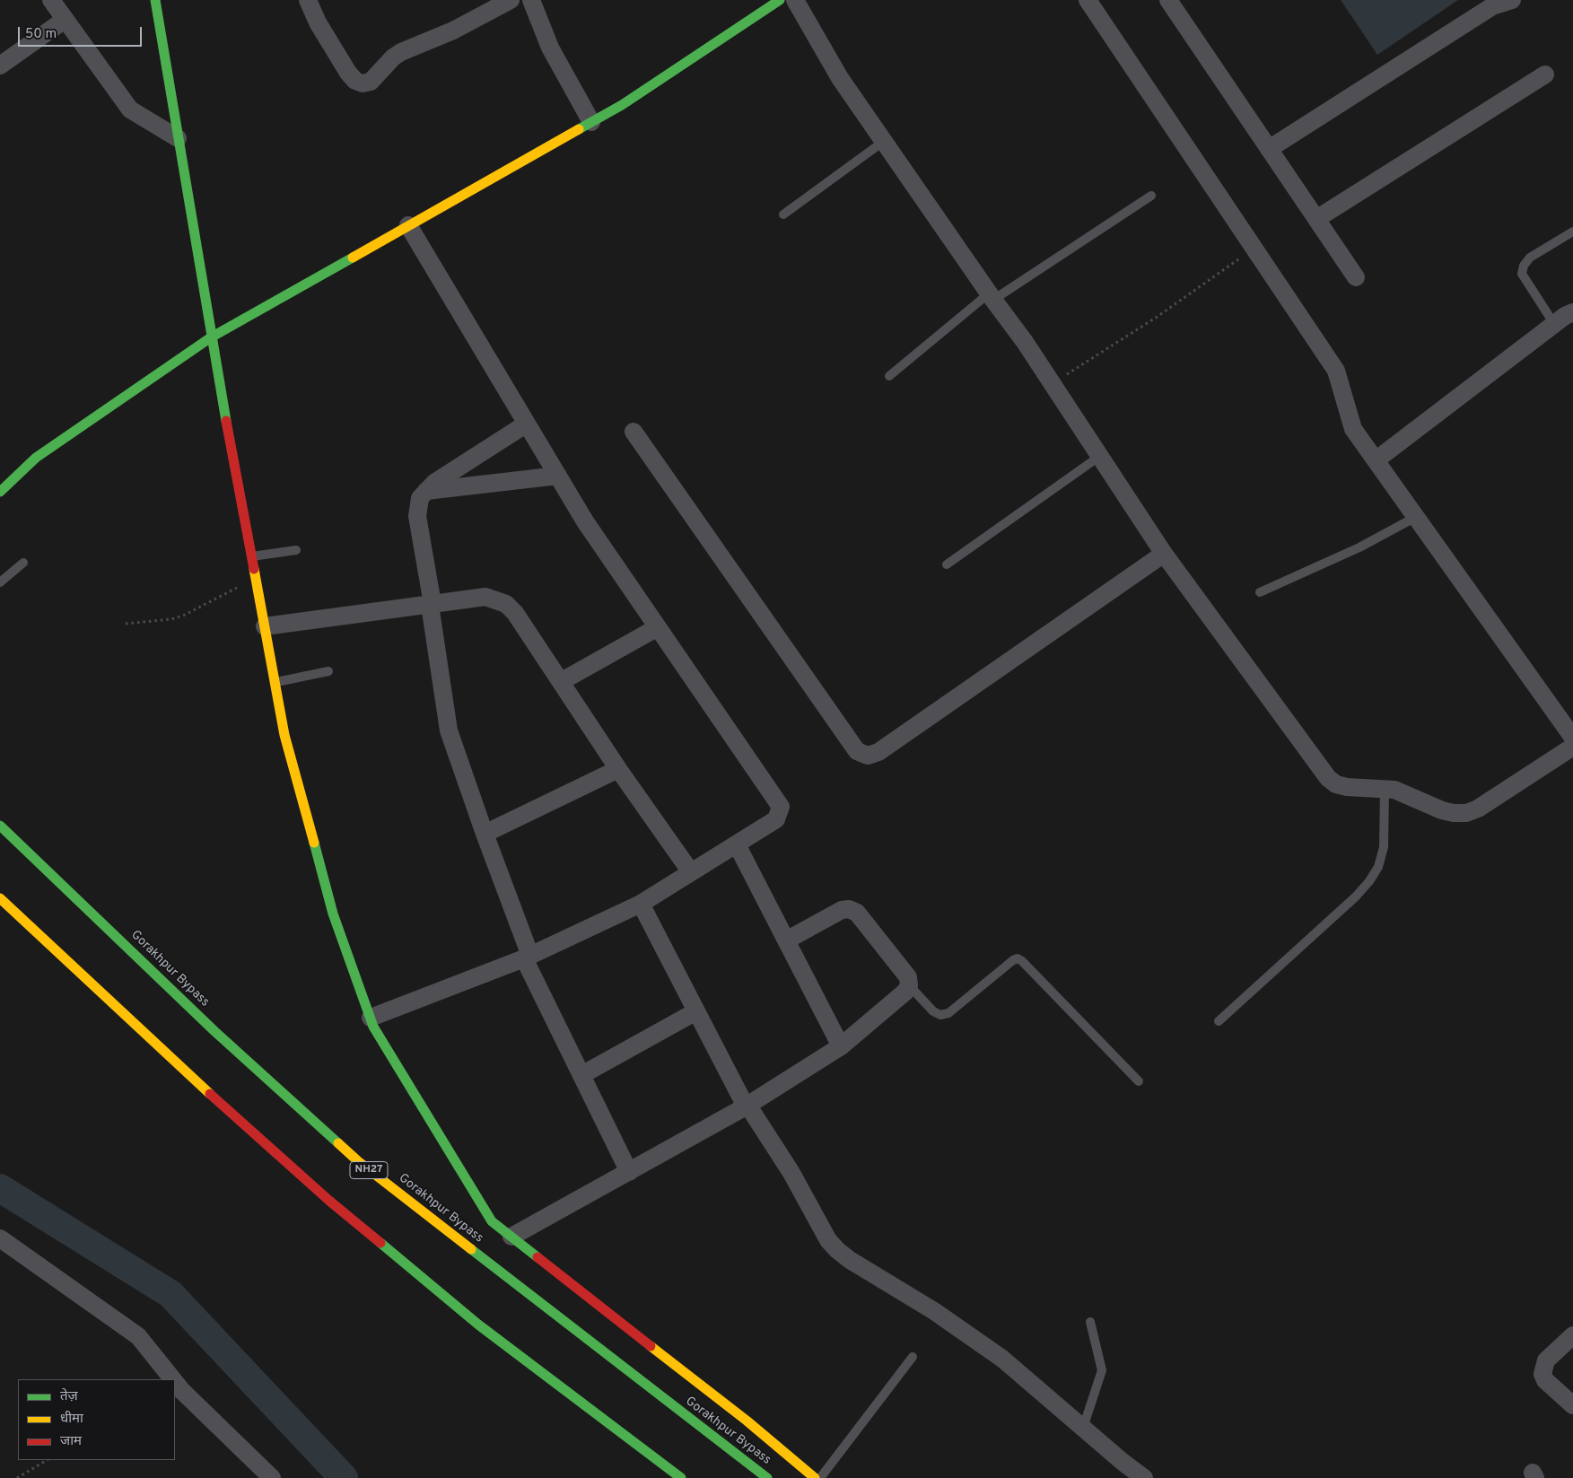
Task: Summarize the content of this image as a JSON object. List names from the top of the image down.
{
  "streets": {
    "main road": ["Gorakhpur Bypass", "NH27"]
  },
  "legend": ["तेज़", "धीमा", "जाम"],
  "scale_bar": "50 m"
}
